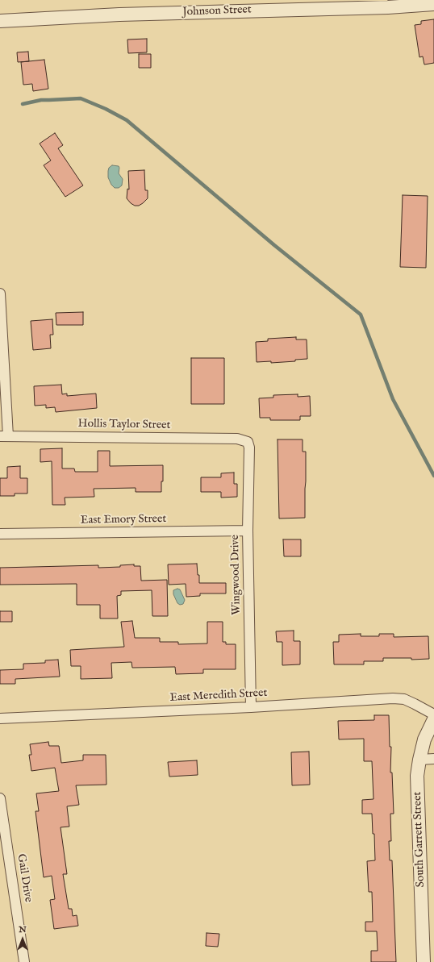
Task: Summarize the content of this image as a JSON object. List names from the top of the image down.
{
  "streets": {
    "street": [
      "Johnson Street",
      "Hollis Taylor Street",
      "East Emory Street",
      "Wingwood Drive",
      "East Meredith Street",
      "South Garrett Street",
      "Gail Drive"
    ]
  },
  "crossings": [
    ["Hollis Taylor Street", "Wingwood Drive"],
    ["East Emory Street", "Wingwood Drive"],
    ["Wingwood Drive", "East Meredith Street"]
  ],
  "north": "top"
}
